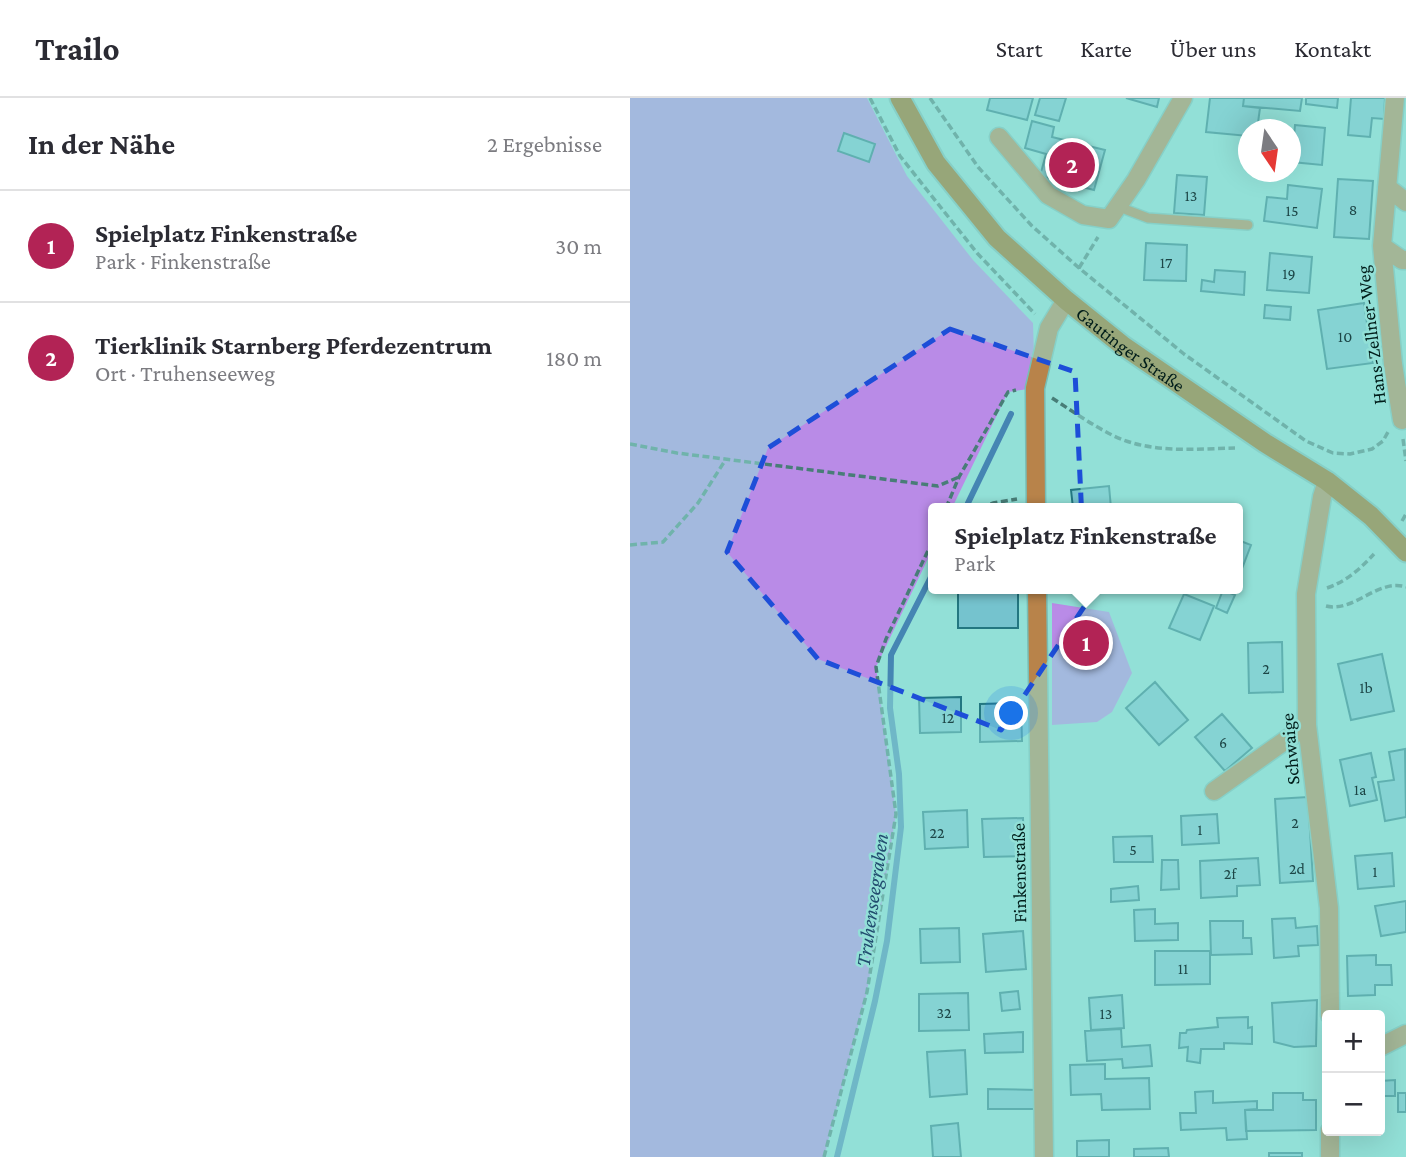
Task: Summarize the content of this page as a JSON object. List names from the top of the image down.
{
  "streets": {
    "main road": ["Gautinger Straße"],
    "street": ["Hans-Zellner-Weg", "Schwaige", "Finkenstraße"]
  },
  "crossings": [
    ["Gautinger Straße", "Schwaige"]
  ],
  "water": ["Truhenseegraben"],
  "house_numbers": [
    "13",
    "8",
    "15",
    "17",
    "19",
    "10",
    "2",
    "1b",
    "12",
    "6",
    "1a",
    "2",
    "1",
    "22",
    "5",
    "2d",
    "1",
    "2f",
    "11",
    "32",
    "13"
  ],
  "north": "bottom",
  "page": {
    "header": "Trailo",
    "nav": [
      "Start",
      "Karte",
      "Über uns",
      "Kontakt"
    ],
    "heading": ["In der Nähe", "2 Ergebnisse"],
    "pins": ["2", "1"],
    "list": [
      {
        "mark": "1",
        "name": "Spielplatz Finkenstraße",
        "note": "Park · Finkenstraße",
        "value": "30 m"
      },
      {
        "mark": "2",
        "name": "Tierklinik Starnberg Pferdezentrum",
        "note": "Ort · Truhenseeweg",
        "value": "180 m"
      }
    ],
    "popup": ["Spielplatz Finkenstraße", "Park"],
    "map_buttons": ["+", "−"]
  }
}
